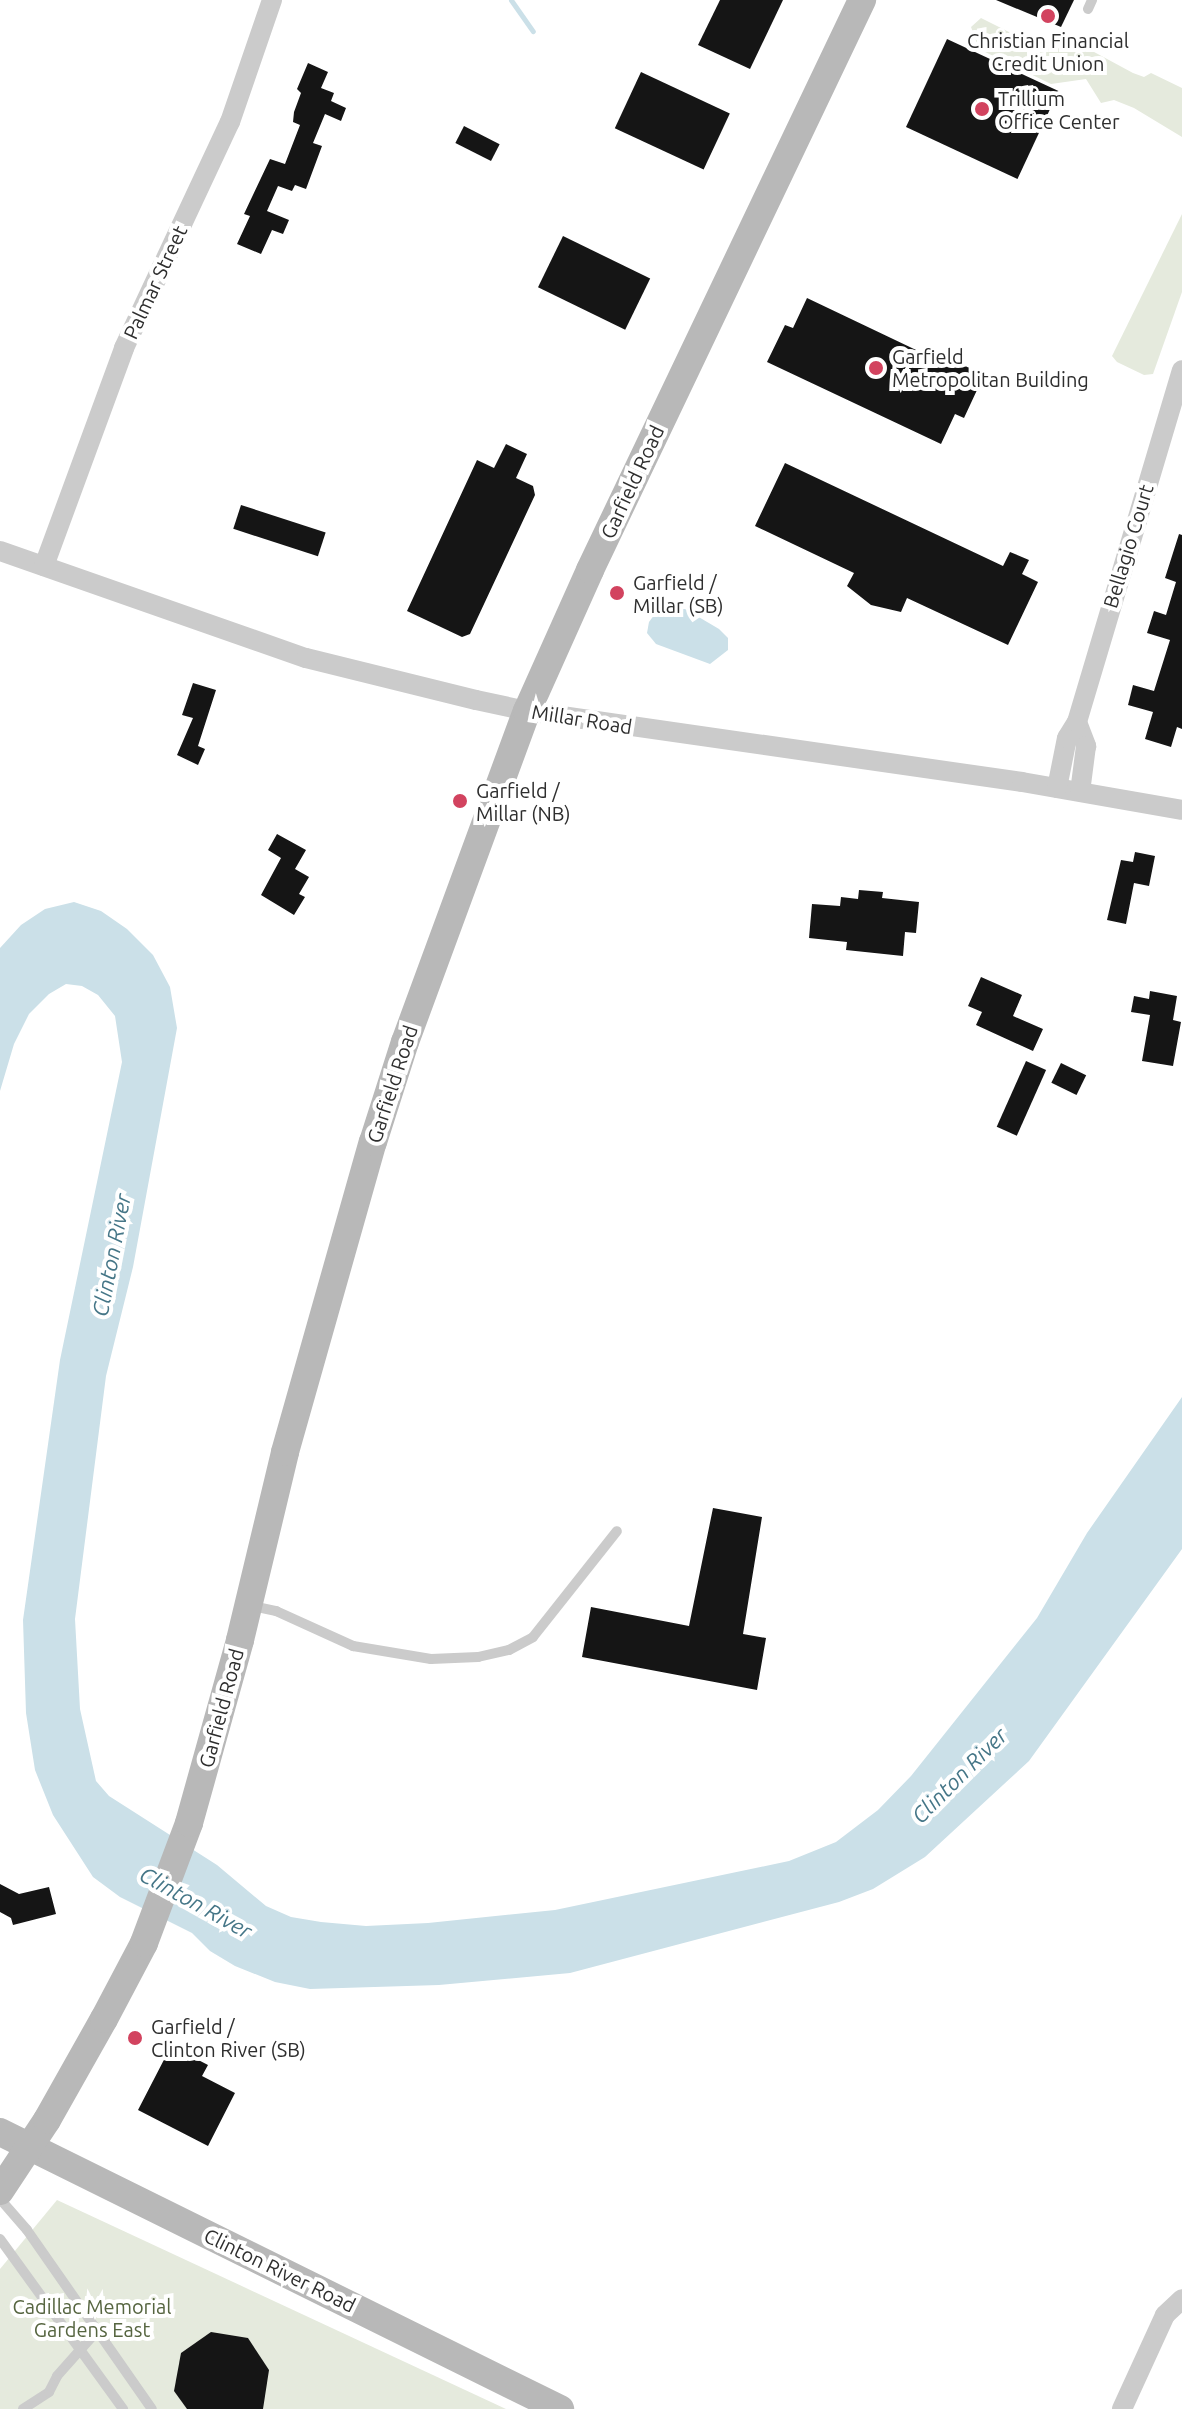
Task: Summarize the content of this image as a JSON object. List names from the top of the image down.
{
  "streets": {
    "main road": ["Garfield Road", "Clinton River Road"],
    "street": ["Palmar Street", "Bellagio Court", "Millar Road"]
  },
  "crossings": [
    ["Palmar Street", "Millar Road"],
    ["Garfield Road", "Millar Road"],
    ["Garfield Road", "Clinton River Road"],
    ["Bellagio Court", "Millar Road"]
  ],
  "water": ["Clinton River"],
  "parks": ["Cadillac Memorial Gardens East"],
  "places": [
    "Christian Financial Credit Union",
    "Trillium Office Center",
    "Garfield Metropolitan Building",
    "Garfield / Millar (SB)",
    "Garfield / Millar (NB)",
    "Garfield / Clinton River (SB)"
  ]
}
